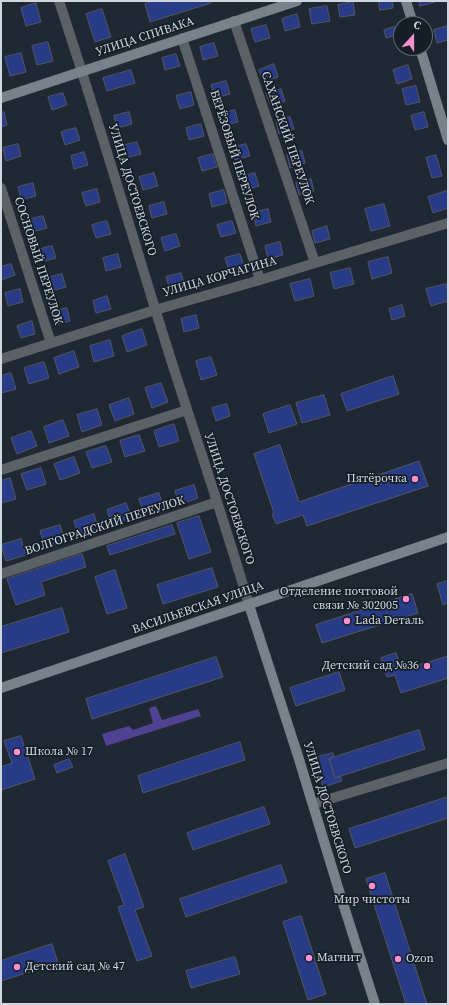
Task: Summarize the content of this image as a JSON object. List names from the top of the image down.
{
  "streets": {
    "street": [
      "УЛИЦА СПИВАКА",
      "САХАНСКИЙ ПЕРЕУЛОК",
      "БЕРЁЗОВЫЙ ПЕРЕУЛОК",
      "УЛИЦА ДОСТОЕВСКОГО",
      "СОСНОВЫЙ ПЕРЕУЛОК",
      "УЛИЦА КОРЧАГИНА",
      "ВОЛГОГРАДСКИЙ ПЕРЕУЛОК",
      "ВАСИЛЬЕВСКАЯ УЛИЦА"
    ]
  },
  "crossings": [
    ["УЛИЦА СПИВАКА", "САХАНСКИЙ ПЕРЕУЛОК"],
    ["УЛИЦА СПИВАКА", "БЕРЁЗОВЫЙ ПЕРЕУЛОК"],
    ["УЛИЦА СПИВАКА", "УЛИЦА ДОСТОЕВСКОГО"],
    ["САХАНСКИЙ ПЕРЕУЛОК", "УЛИЦА КОРЧАГИНА"],
    ["БЕРЁЗОВЫЙ ПЕРЕУЛОК", "УЛИЦА КОРЧАГИНА"],
    ["УЛИЦА ДОСТОЕВСКОГО", "УЛИЦА КОРЧАГИНА"],
    ["УЛИЦА ДОСТОЕВСКОГО", "ВОЛГОГРАДСКИЙ ПЕРЕУЛОК"],
    ["УЛИЦА ДОСТОЕВСКОГО", "ВАСИЛЬЕВСКАЯ УЛИЦА"],
    ["СОСНОВЫЙ ПЕРЕУЛОК", "УЛИЦА КОРЧАГИНА"]
  ],
  "places": [
    "Пятёрочка",
    "Отделение почтовой связи № 302005",
    "Lada Dеталь",
    "Детский сад №36",
    "Школа № 17",
    "Мир чистоты",
    "Магнит",
    "Ozon",
    "Детский сад № 47"
  ],
  "north": "top"
}
